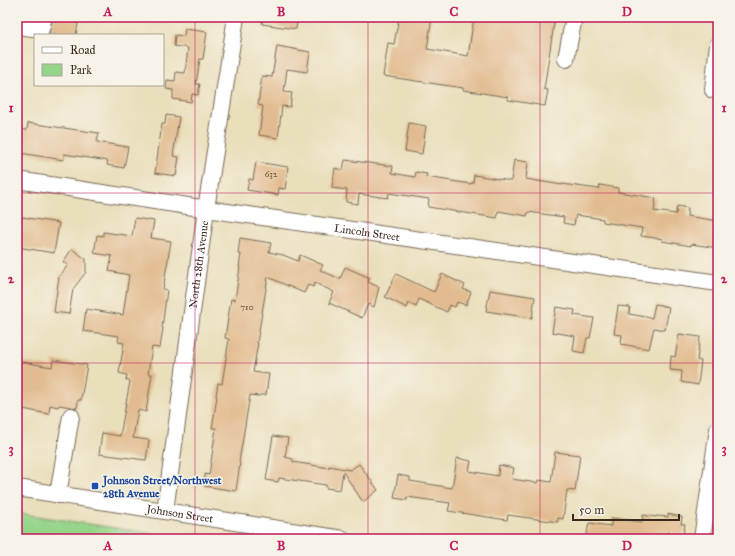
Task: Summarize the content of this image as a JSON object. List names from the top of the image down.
{
  "streets": {
    "street": ["Lincoln Street", "North 28th Avenue", "Johnson Street"]
  },
  "crossings": [
    ["Lincoln Street", "North 28th Avenue"],
    ["North 28th Avenue", "Johnson Street"]
  ],
  "places": {
    "transit": ["Johnson Street/Northwest 28th Avenue"]
  },
  "house_numbers": ["632", "710"],
  "legend": ["Road", "Park"],
  "scale_bar": "50 m",
  "grid": {
    "columns": [
      "A",
      "B",
      "C",
      "D"
    ],
    "rows": ["1", "2", "3"]
  }
}
